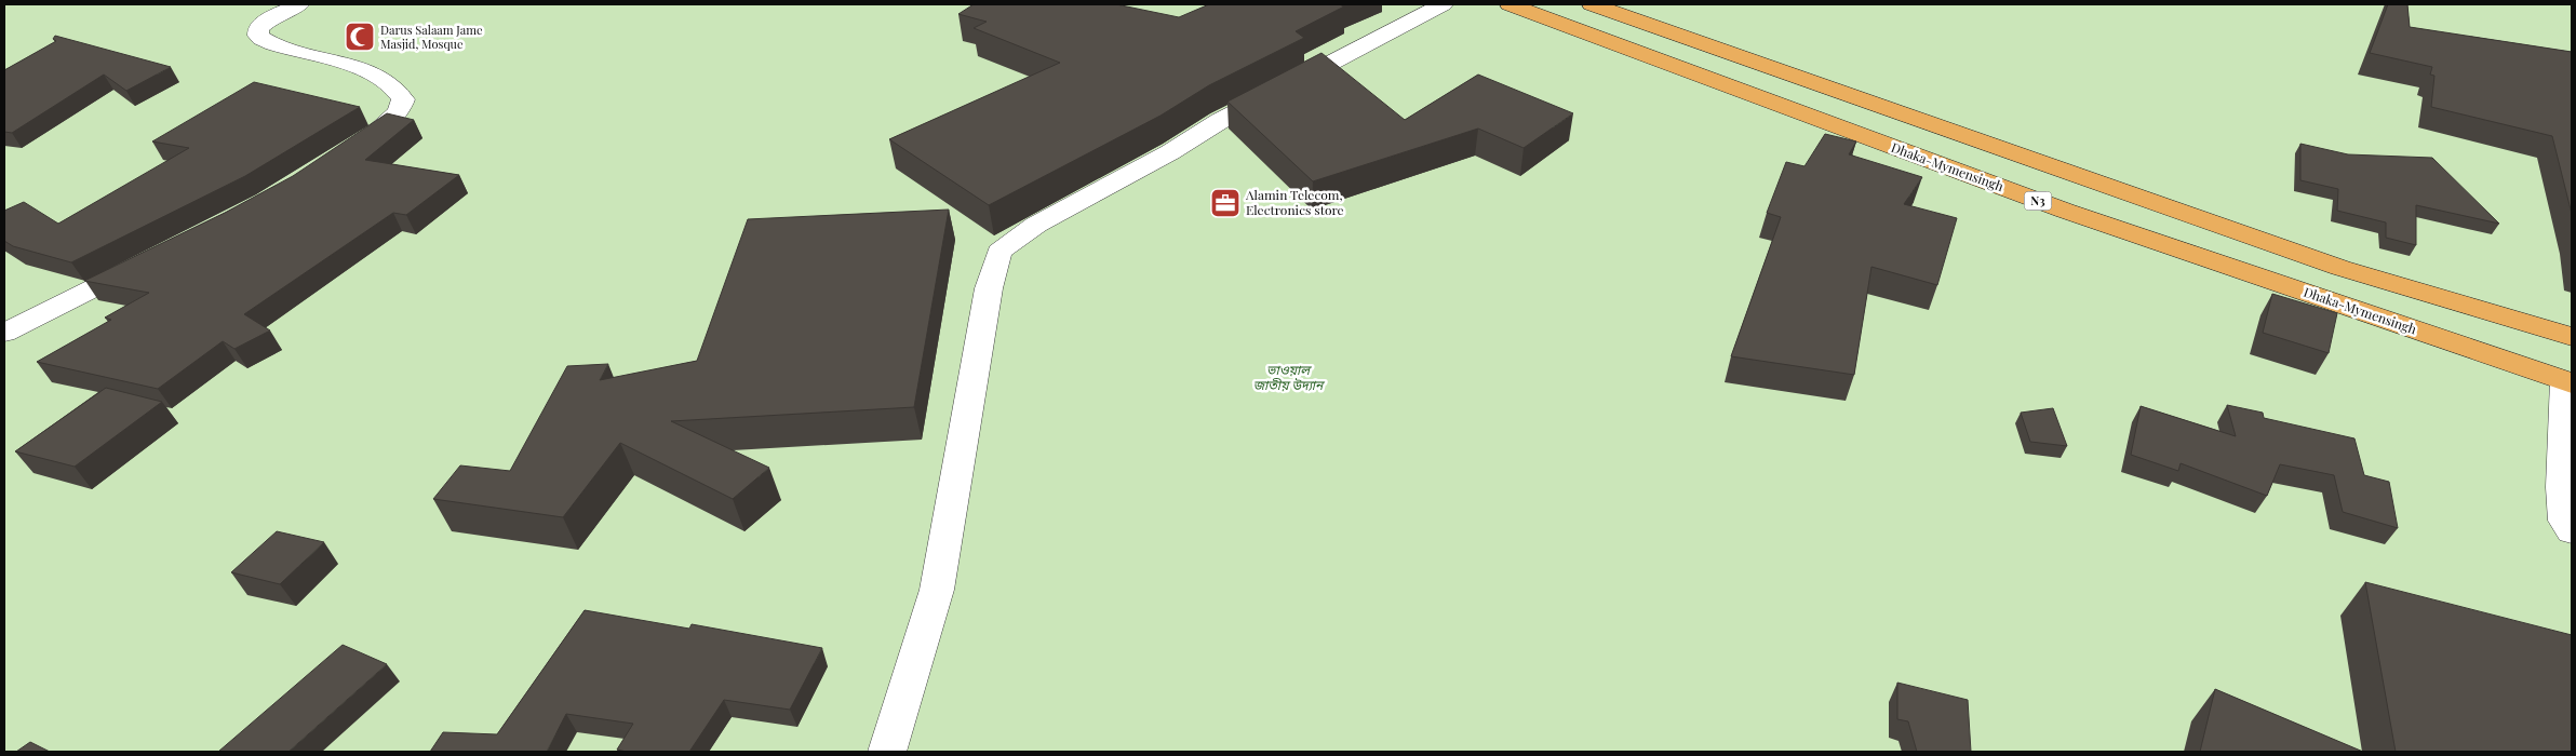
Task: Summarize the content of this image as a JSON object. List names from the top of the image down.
{
  "streets": {
    "highway": ["Dhaka-Mymensingh", "N3"]
  },
  "parks": ["ভাওয়াল জাতীয় উদ্যান"],
  "places": {
    "mosque": ["Darus Salaam Jame Masjid, Mosque"],
    "office": ["Alamin Telecom, Electronics store"]
  }
}
